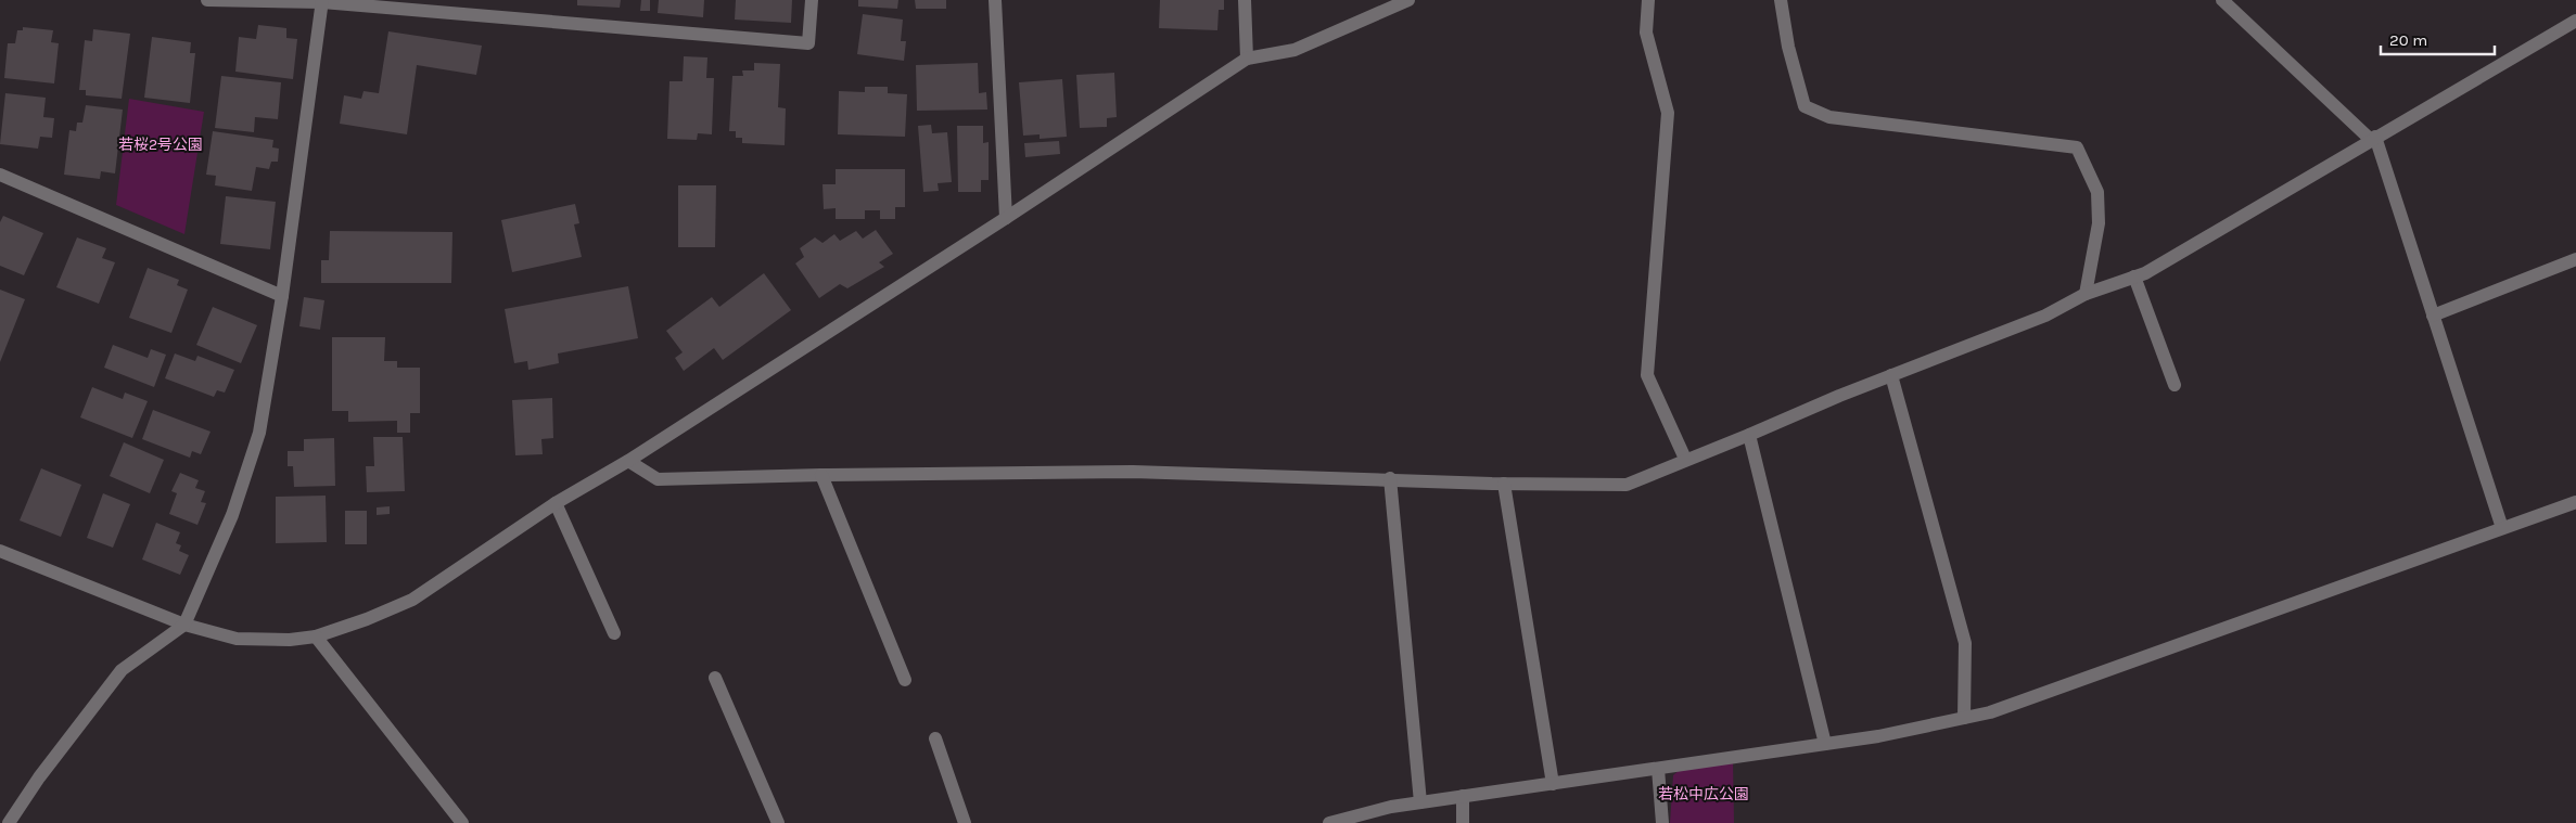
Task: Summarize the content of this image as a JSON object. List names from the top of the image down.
{
  "parks": ["若桜2号公園", "若松中広公園"],
  "scale_bar": "20 m"
}
